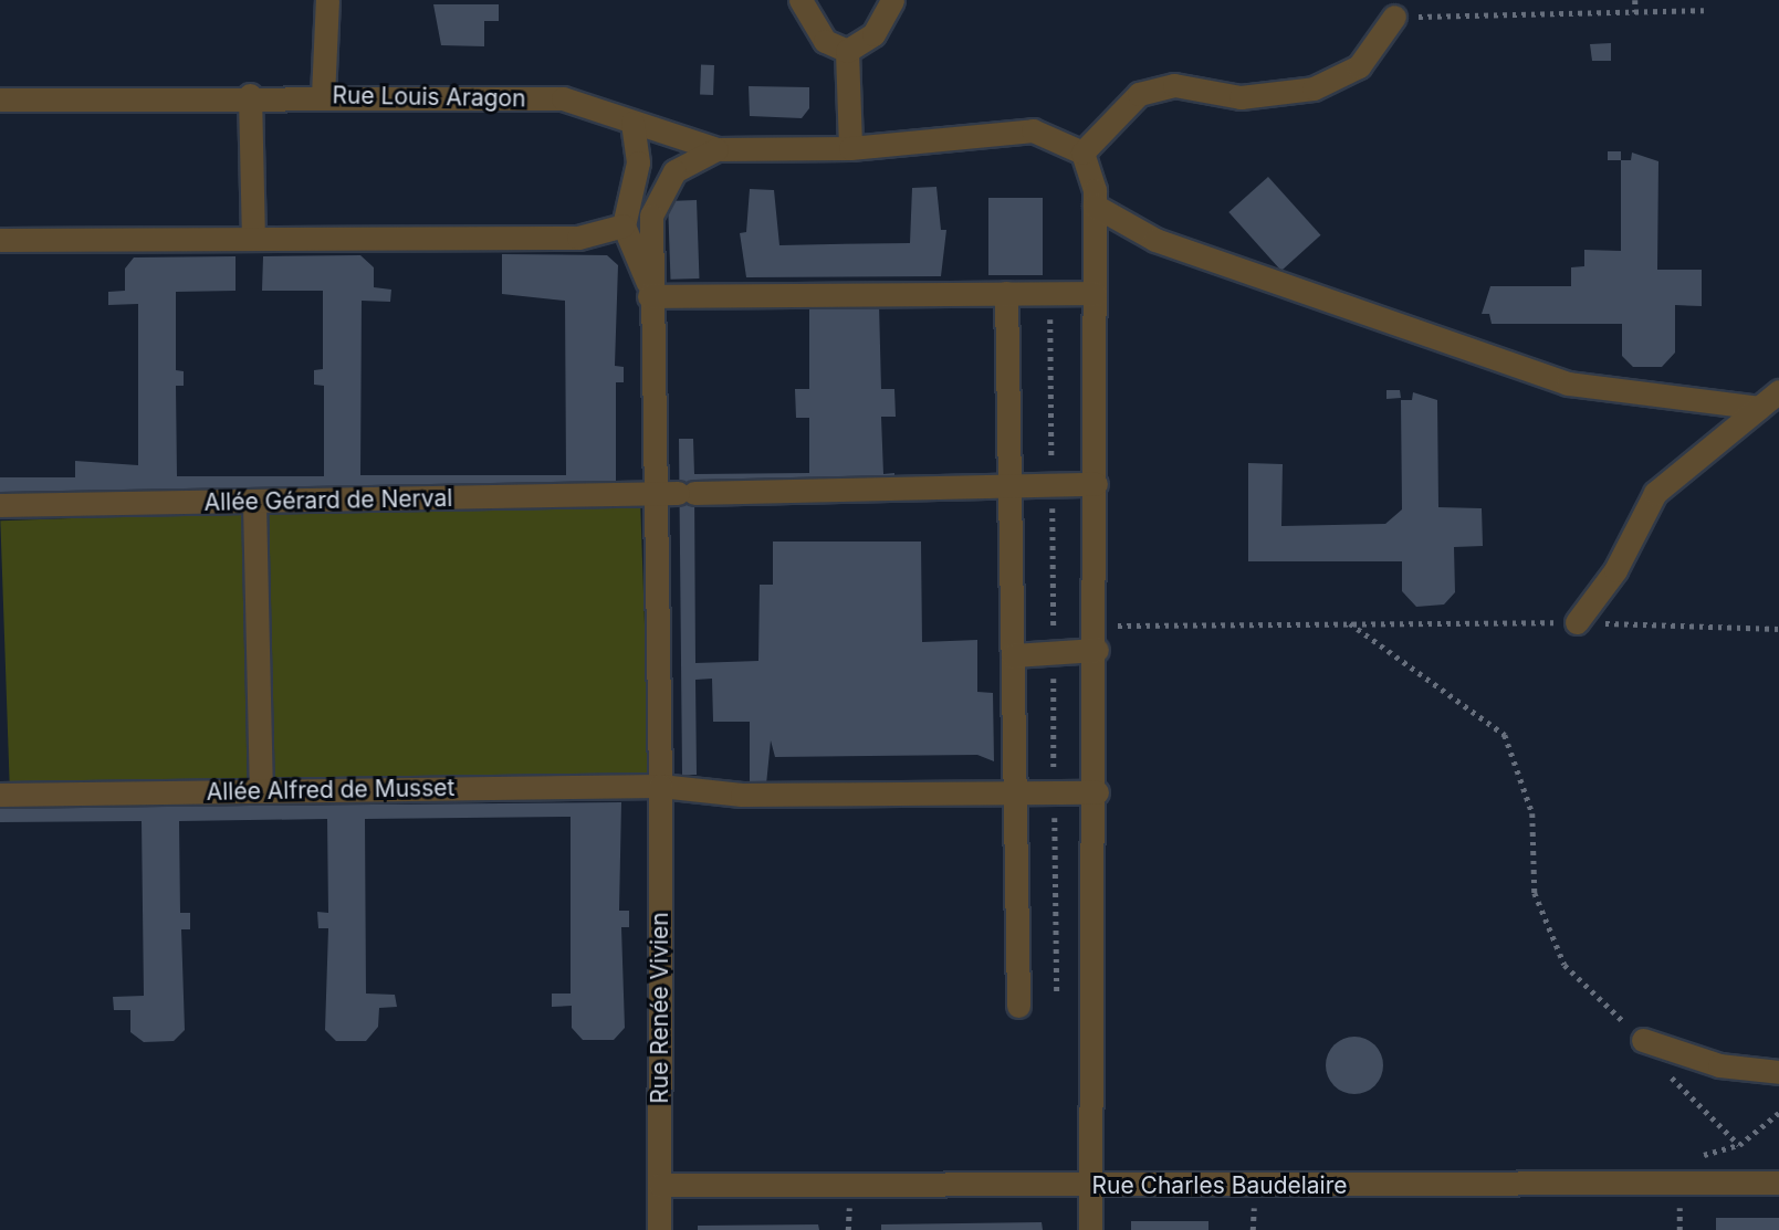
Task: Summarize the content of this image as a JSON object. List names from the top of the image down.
{
  "streets": {
    "street": [
      "Rue Louis Aragon",
      "Allée Gérard de Nerval",
      "Allée Alfred de Musset",
      "Rue Renée Vivien",
      "Rue Charles Baudelaire"
    ]
  },
  "crossings": [
    ["Allée Gérard de Nerval", "Rue Renée Vivien"],
    ["Allée Alfred de Musset", "Rue Renée Vivien"],
    ["Rue Renée Vivien", "Rue Charles Baudelaire"]
  ]
}
